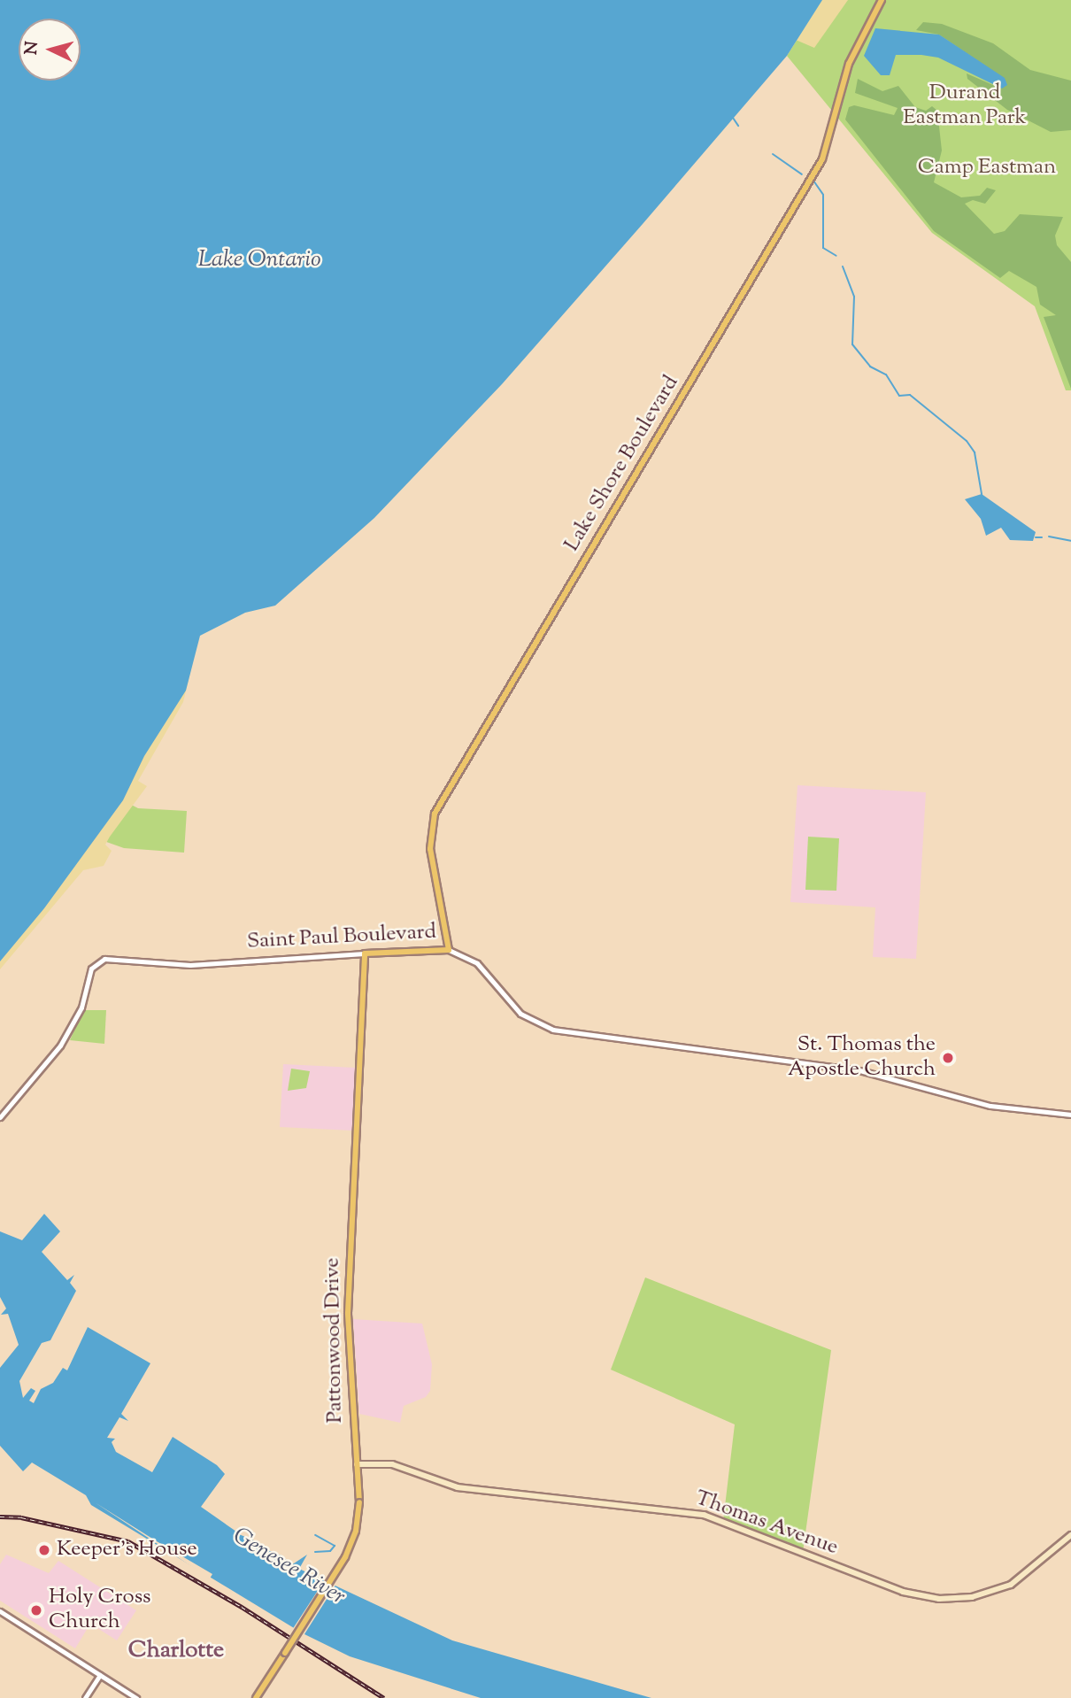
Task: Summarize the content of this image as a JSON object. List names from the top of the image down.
{
  "streets": {
    "main road": [
      "Lake Shore Boulevard",
      "Saint Paul Boulevard",
      "Pattonwood Drive",
      "Thomas Avenue"
    ]
  },
  "crossings": [
    ["Lake Shore Boulevard", "Saint Paul Boulevard"],
    ["Saint Paul Boulevard", "Pattonwood Drive"],
    ["Pattonwood Drive", "Thomas Avenue"]
  ],
  "districts": ["Charlotte"],
  "water": ["Lake Ontario", "Genesee River"],
  "parks": ["Durand Eastman Park", "Camp Eastman"],
  "places": ["St. Thomas the Apostle Church", "Keeper's House", "Holy Cross Church"],
  "north": "left"
}
